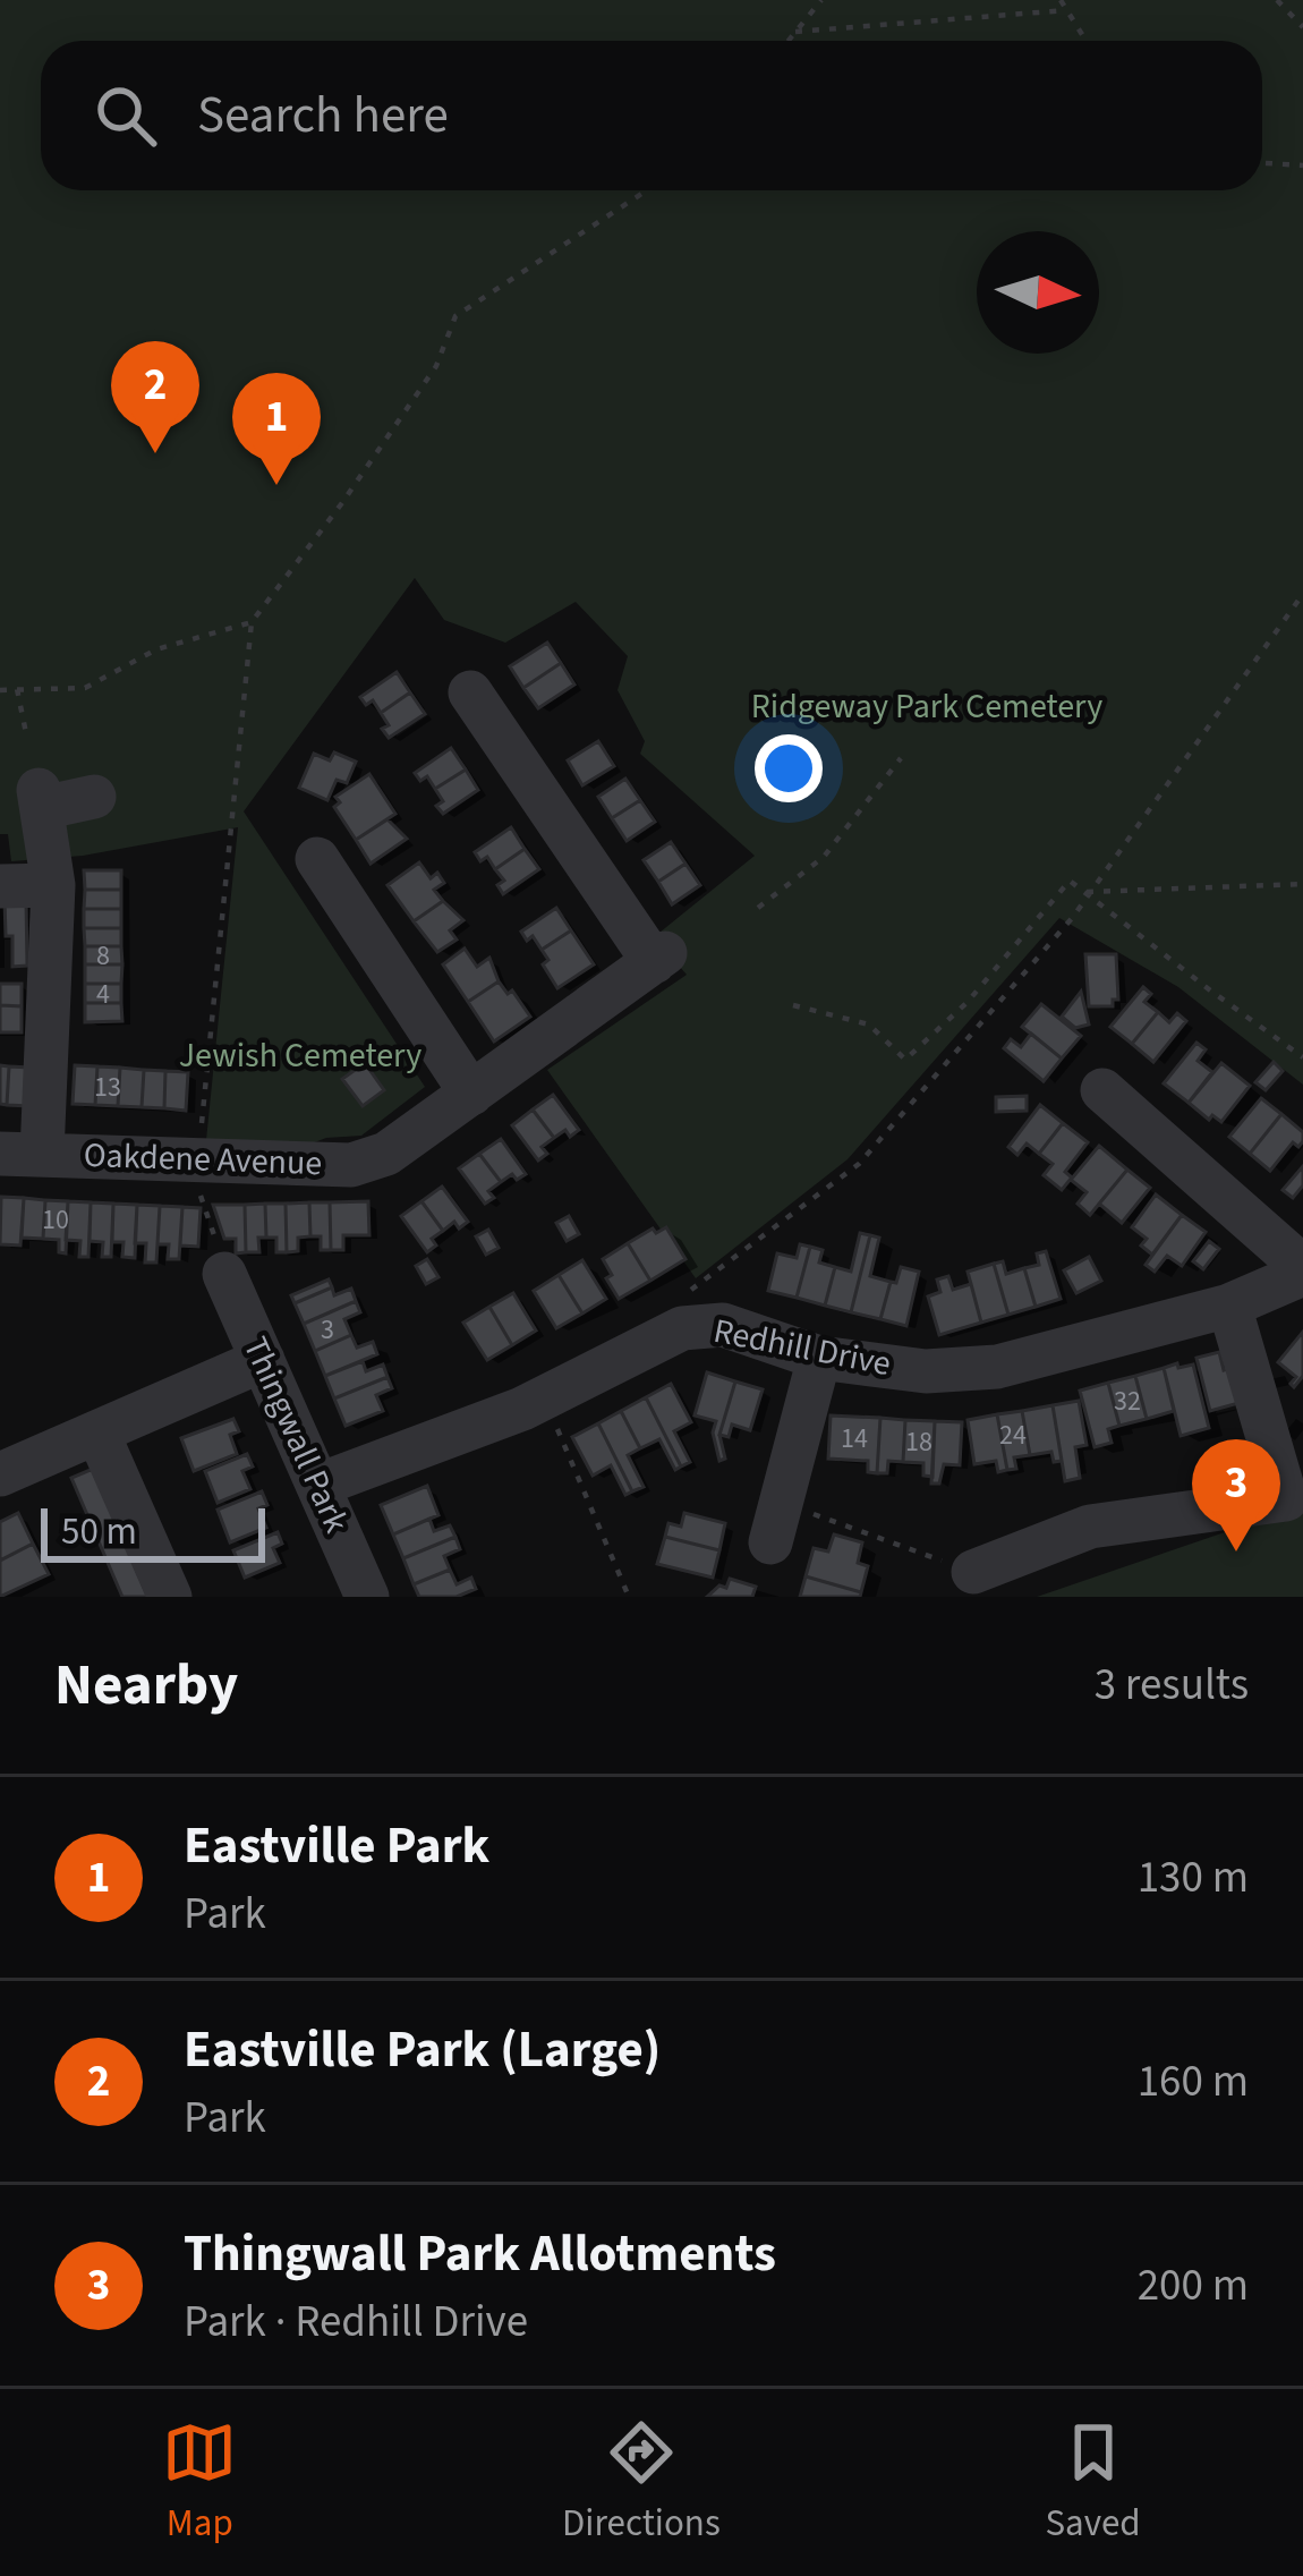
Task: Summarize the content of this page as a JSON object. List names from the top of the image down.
{
  "streets": {
    "street": ["Oakdene Avenue", "Redhill Drive", "Thingwall Park"]
  },
  "crossings": [
    ["Redhill Drive", "Thingwall Park"]
  ],
  "parks": ["Ridgeway Park Cemetery", "Jewish Cemetery"],
  "house_numbers": [
    "8",
    "4",
    "13",
    "10",
    "3",
    "32",
    "24",
    "14",
    "18"
  ],
  "scale_bar": "50 m",
  "north": "right",
  "page": {
    "search": "Search here",
    "pins": ["2", "1", "3"],
    "scale": "50 m",
    "heading": ["Nearby", "3 results"],
    "list": [
      {
        "mark": "1",
        "name": "Eastville Park",
        "note": "Park",
        "value": "130 m"
      },
      {
        "mark": "2",
        "name": "Eastville Park (Large)",
        "note": "Park",
        "value": "160 m"
      },
      {
        "mark": "3",
        "name": "Thingwall Park Allotments",
        "note": "Park · Redhill Drive",
        "value": "200 m"
      }
    ],
    "nav": ["Map", "Directions", "Saved"]
  }
}
